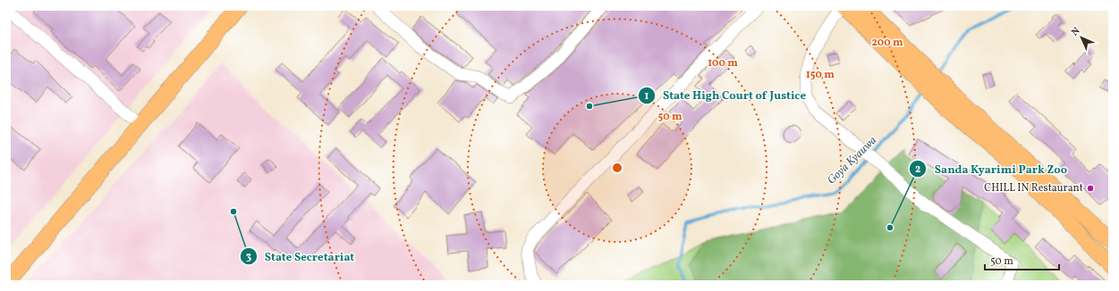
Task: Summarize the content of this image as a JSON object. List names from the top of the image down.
{
  "water": ["Goya Kyauwa"],
  "places": [
    "State High Court of Justice",
    "CHILL IN Restaurant",
    "State Secretariat",
    "Sanda Kyarimi Park Zoo"
  ],
  "scale_bar": "50 m",
  "north": "top left",
  "rings": [
    "200 m",
    "100 m",
    "150 m",
    "50 m"
  ]
}
